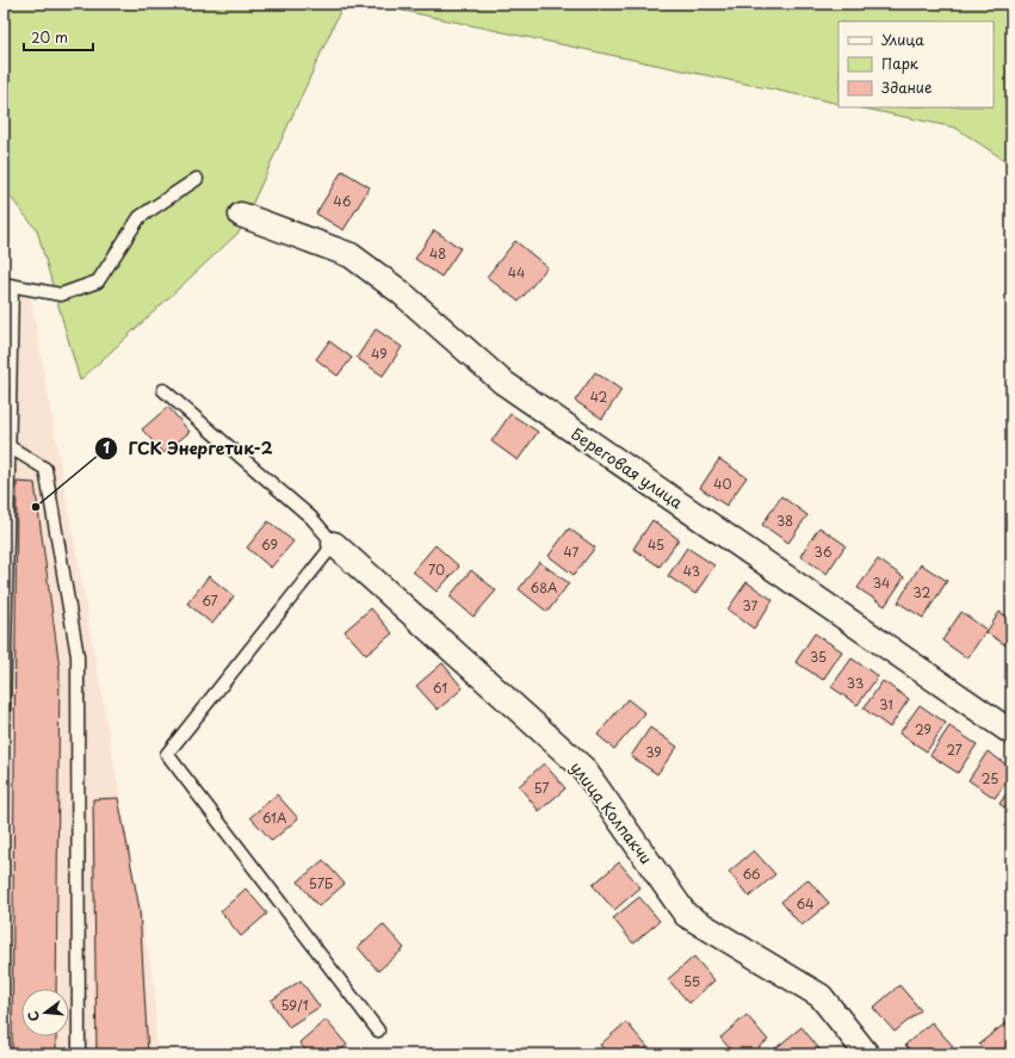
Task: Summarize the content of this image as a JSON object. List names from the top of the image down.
{
  "streets": {
    "street": ["Береговая улица", "улица Колпакчи"]
  },
  "places": ["ГСК Энергетик-2"],
  "house_numbers": [
    "46",
    "48",
    "44",
    "49",
    "42",
    "40",
    "38",
    "69",
    "45",
    "47",
    "36",
    "70",
    "43",
    "34",
    "68А",
    "32",
    "67",
    "37",
    "35",
    "33",
    "61",
    "31",
    "29",
    "27",
    "39",
    "25",
    "57",
    "61А",
    "66",
    "57Б",
    "64",
    "55",
    "59/1"
  ],
  "legend": ["Улица", "Парк", "Здание"],
  "scale_bar": "20 m",
  "north": "left"
}
